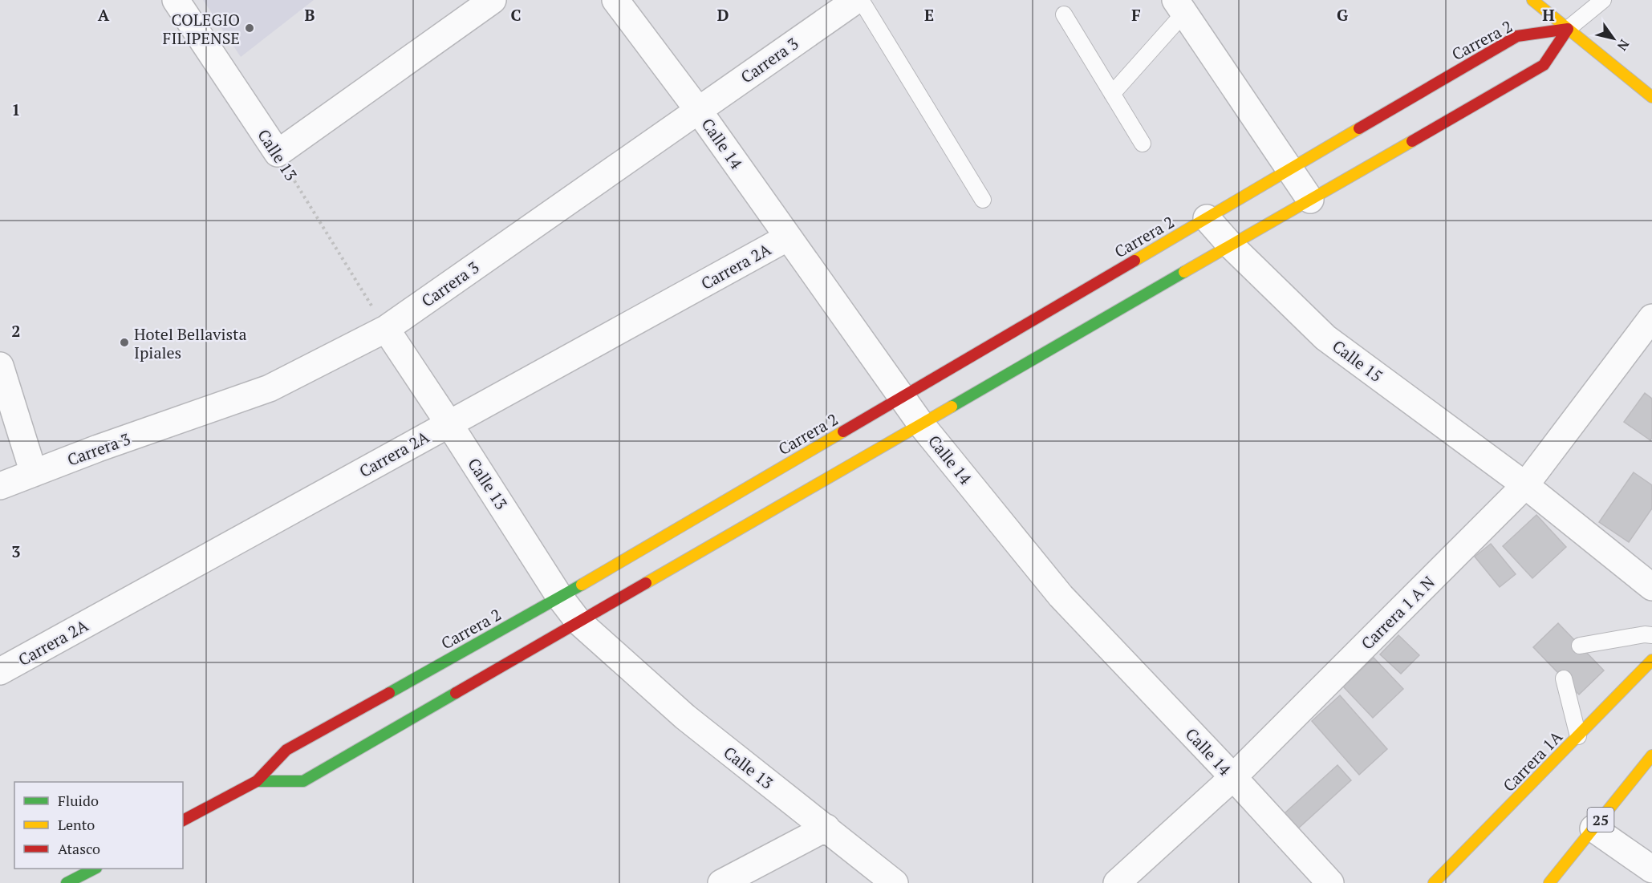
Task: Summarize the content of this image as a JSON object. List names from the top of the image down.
{
  "streets": {
    "street": [
      "Carrera 2",
      "Carrera 3",
      "Calle 14",
      "Calle 13",
      "Carrera 2A",
      "Calle 15",
      "Carrera 1 A N",
      "Carrera 1A",
      "25"
    ]
  },
  "crossings": [
    ["Carrera 2", "Calle 14"],
    ["Carrera 2", "Calle 13"],
    ["Carrera 2", "Calle 15"],
    ["Carrera 3", "Calle 14"],
    ["Carrera 3", "Calle 13"],
    ["Calle 14", "Carrera 2A"],
    ["Calle 14", "Carrera 1 A N"],
    ["Calle 13", "Carrera 2A"],
    ["Calle 15", "Carrera 1 A N"]
  ],
  "places": ["COLEGIO FILIPENSE", "Hotel Bellavista Ipiales"],
  "legend": ["Fluido", "Lento", "Atasco"],
  "north": "bottom right",
  "grid": {
    "columns": [
      "A",
      "B",
      "C",
      "D",
      "E",
      "F",
      "G",
      "H"
    ],
    "rows": ["1", "2", "3"]
  }
}
